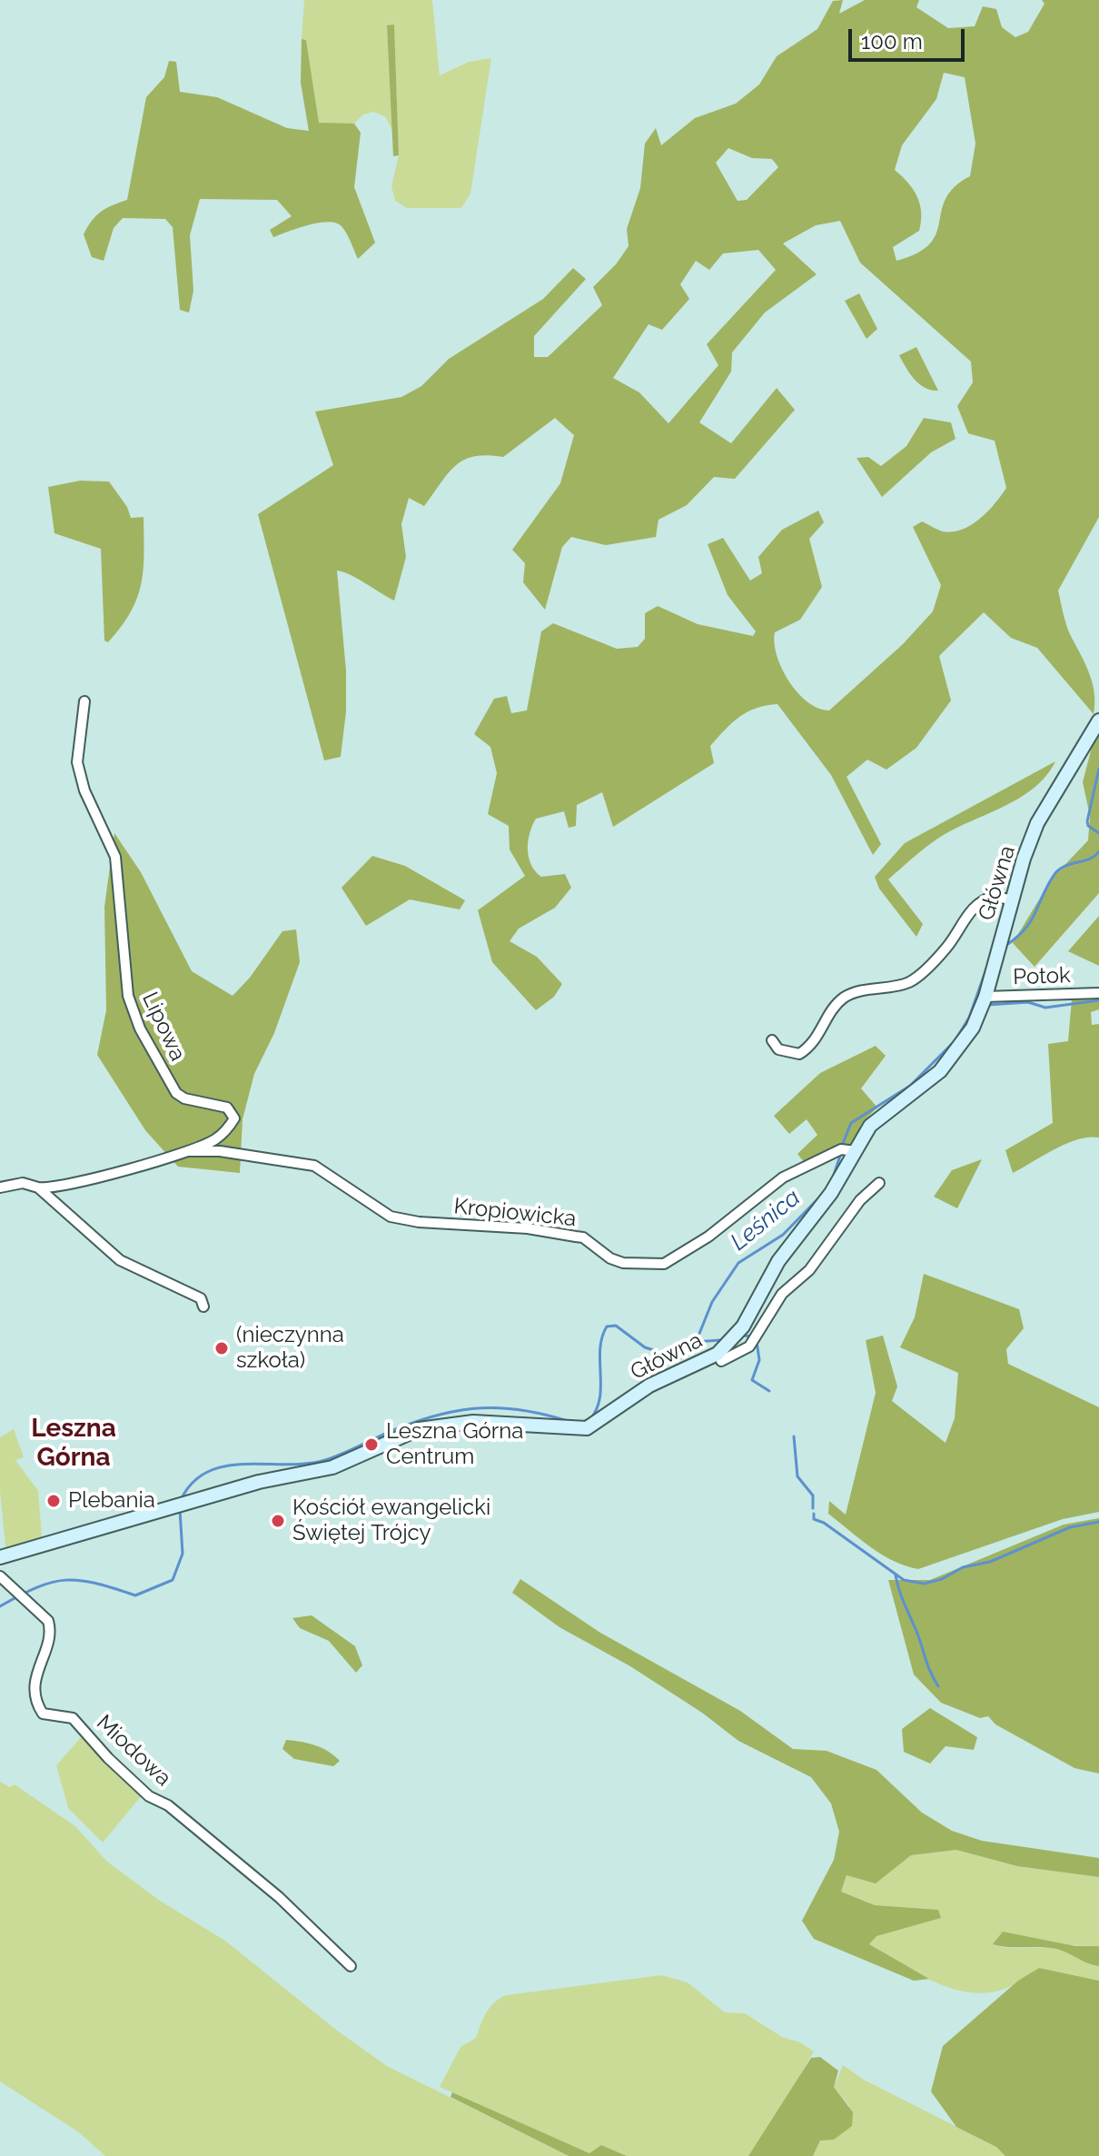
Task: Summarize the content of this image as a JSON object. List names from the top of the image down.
{
  "streets": {
    "street": [
      "Główna",
      "Potok",
      "Lipowa",
      "Kropiowicka",
      "Miodowa"
    ]
  },
  "crossings": [
    ["Główna", "Potok"],
    ["Główna", "Kropiowicka"],
    ["Lipowa", "Kropiowicka"]
  ],
  "districts": ["Leszna Górna"],
  "water": ["Leśnica"],
  "places": [
    "(nieczynna szkoła)",
    "Leszna Górna Centrum",
    "Plebania",
    "Kościół ewangelicki Świętej Trójcy"
  ],
  "scale_bar": "100 m"
}
